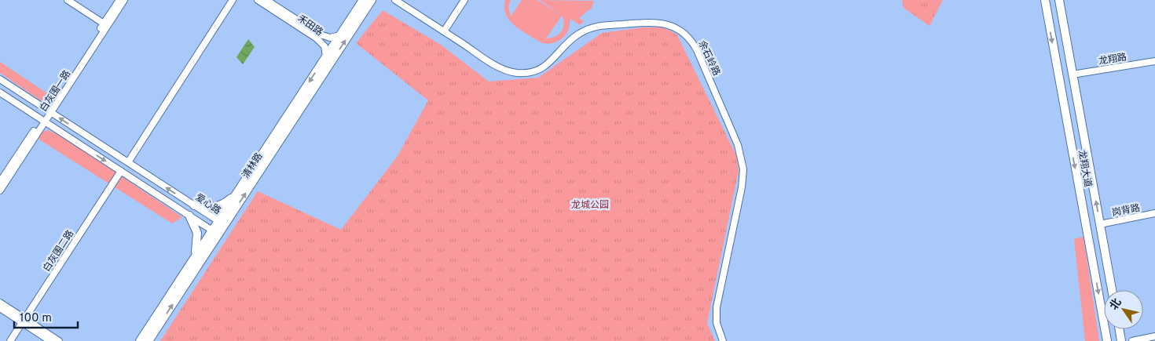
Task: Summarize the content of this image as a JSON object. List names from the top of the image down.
{
  "streets": {
    "main road": ["清林路", "龙翔大道"],
    "street": [
      "禾田路",
      "余石岭路",
      "龙翔路",
      "白灰围一路",
      "爱心路",
      "岗背路",
      "白灰围二路"
    ]
  },
  "crossings": [
    ["禾田路", "清林路"],
    ["龙翔路", "龙翔大道"],
    ["白灰围一路", "爱心路"],
    ["清林路", "爱心路"],
    ["龙翔大道", "岗背路"],
    ["爱心路", "白灰围二路"]
  ],
  "parks": ["龙城公园"],
  "scale_bar": "100 m",
  "north": "top left"
}
